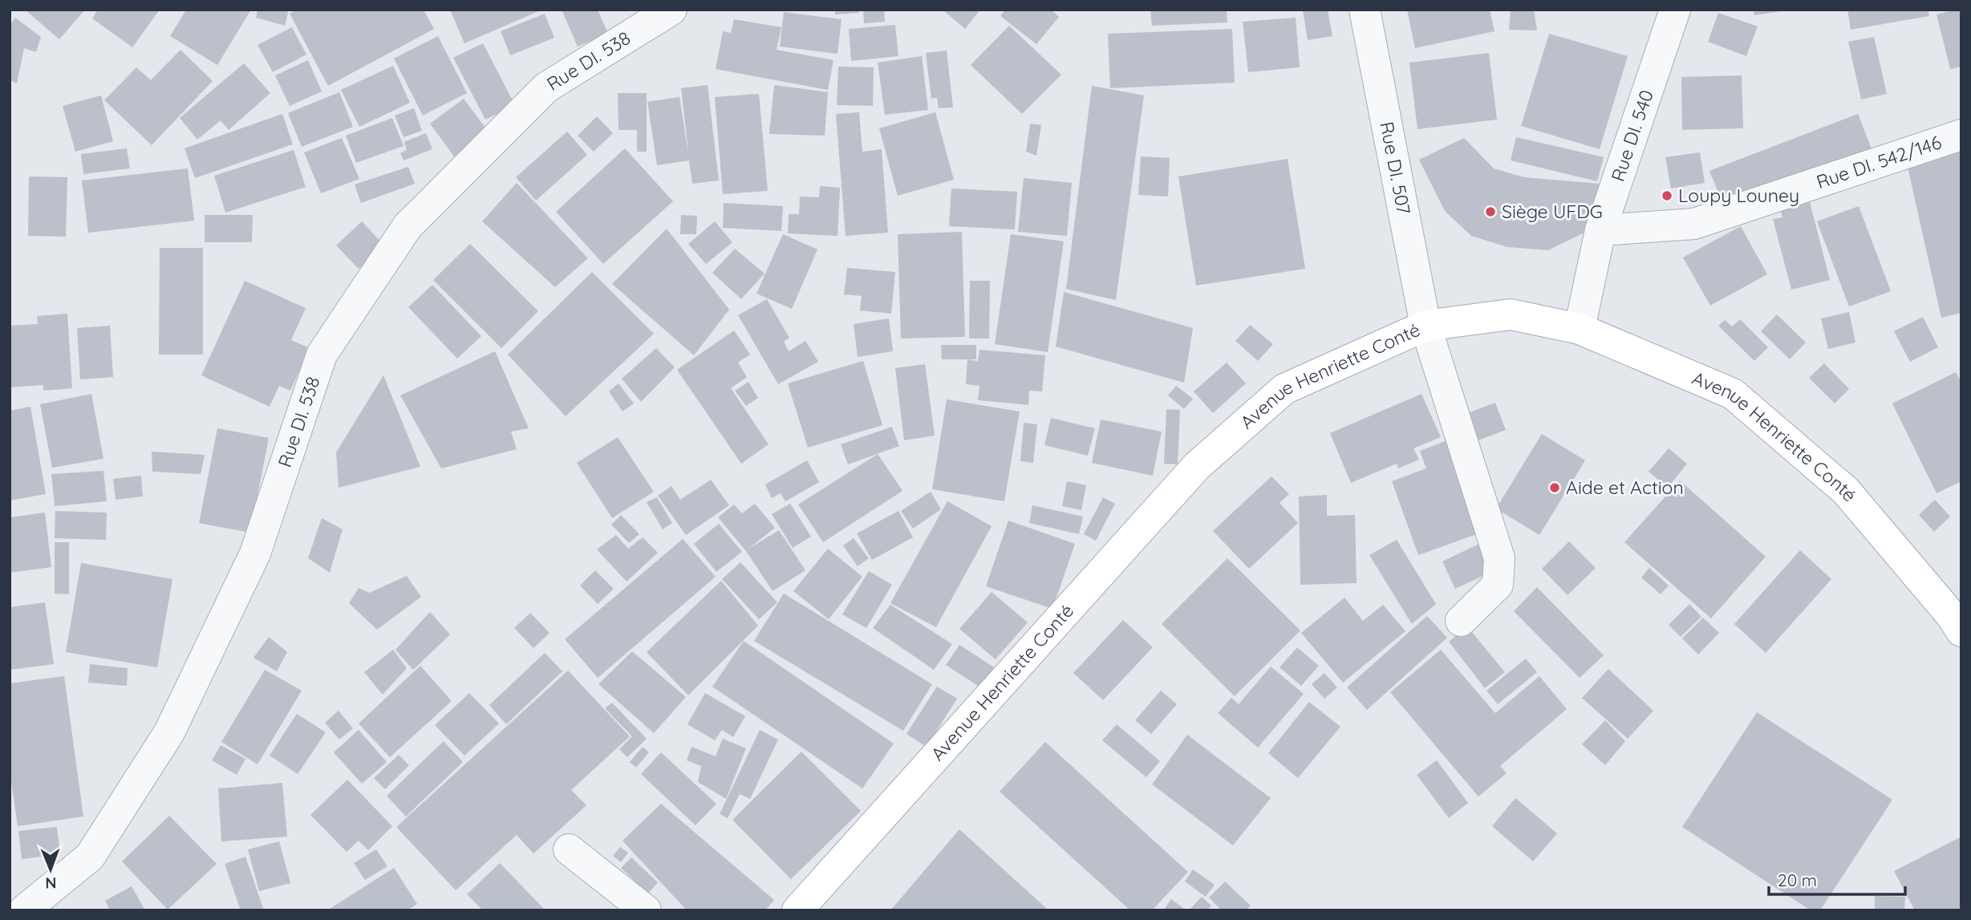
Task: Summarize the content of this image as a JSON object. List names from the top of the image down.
{
  "streets": {
    "main road": ["Avenue Henriette Conté"],
    "street": [
      "Rue DI. 538",
      "Rue DI. 540",
      "Rue DI. 542/146",
      "Rue DI. 507"
    ]
  },
  "crossings": [
    ["Rue DI. 540", "Rue DI. 542/146"],
    ["Rue DI. 540", "Avenue Henriette Conté"],
    ["Rue DI. 507", "Avenue Henriette Conté"]
  ],
  "places": ["Loupy Louney", "Siège UFDG", "Aide et Action"],
  "scale_bar": "20 m",
  "north": "bottom"
}
